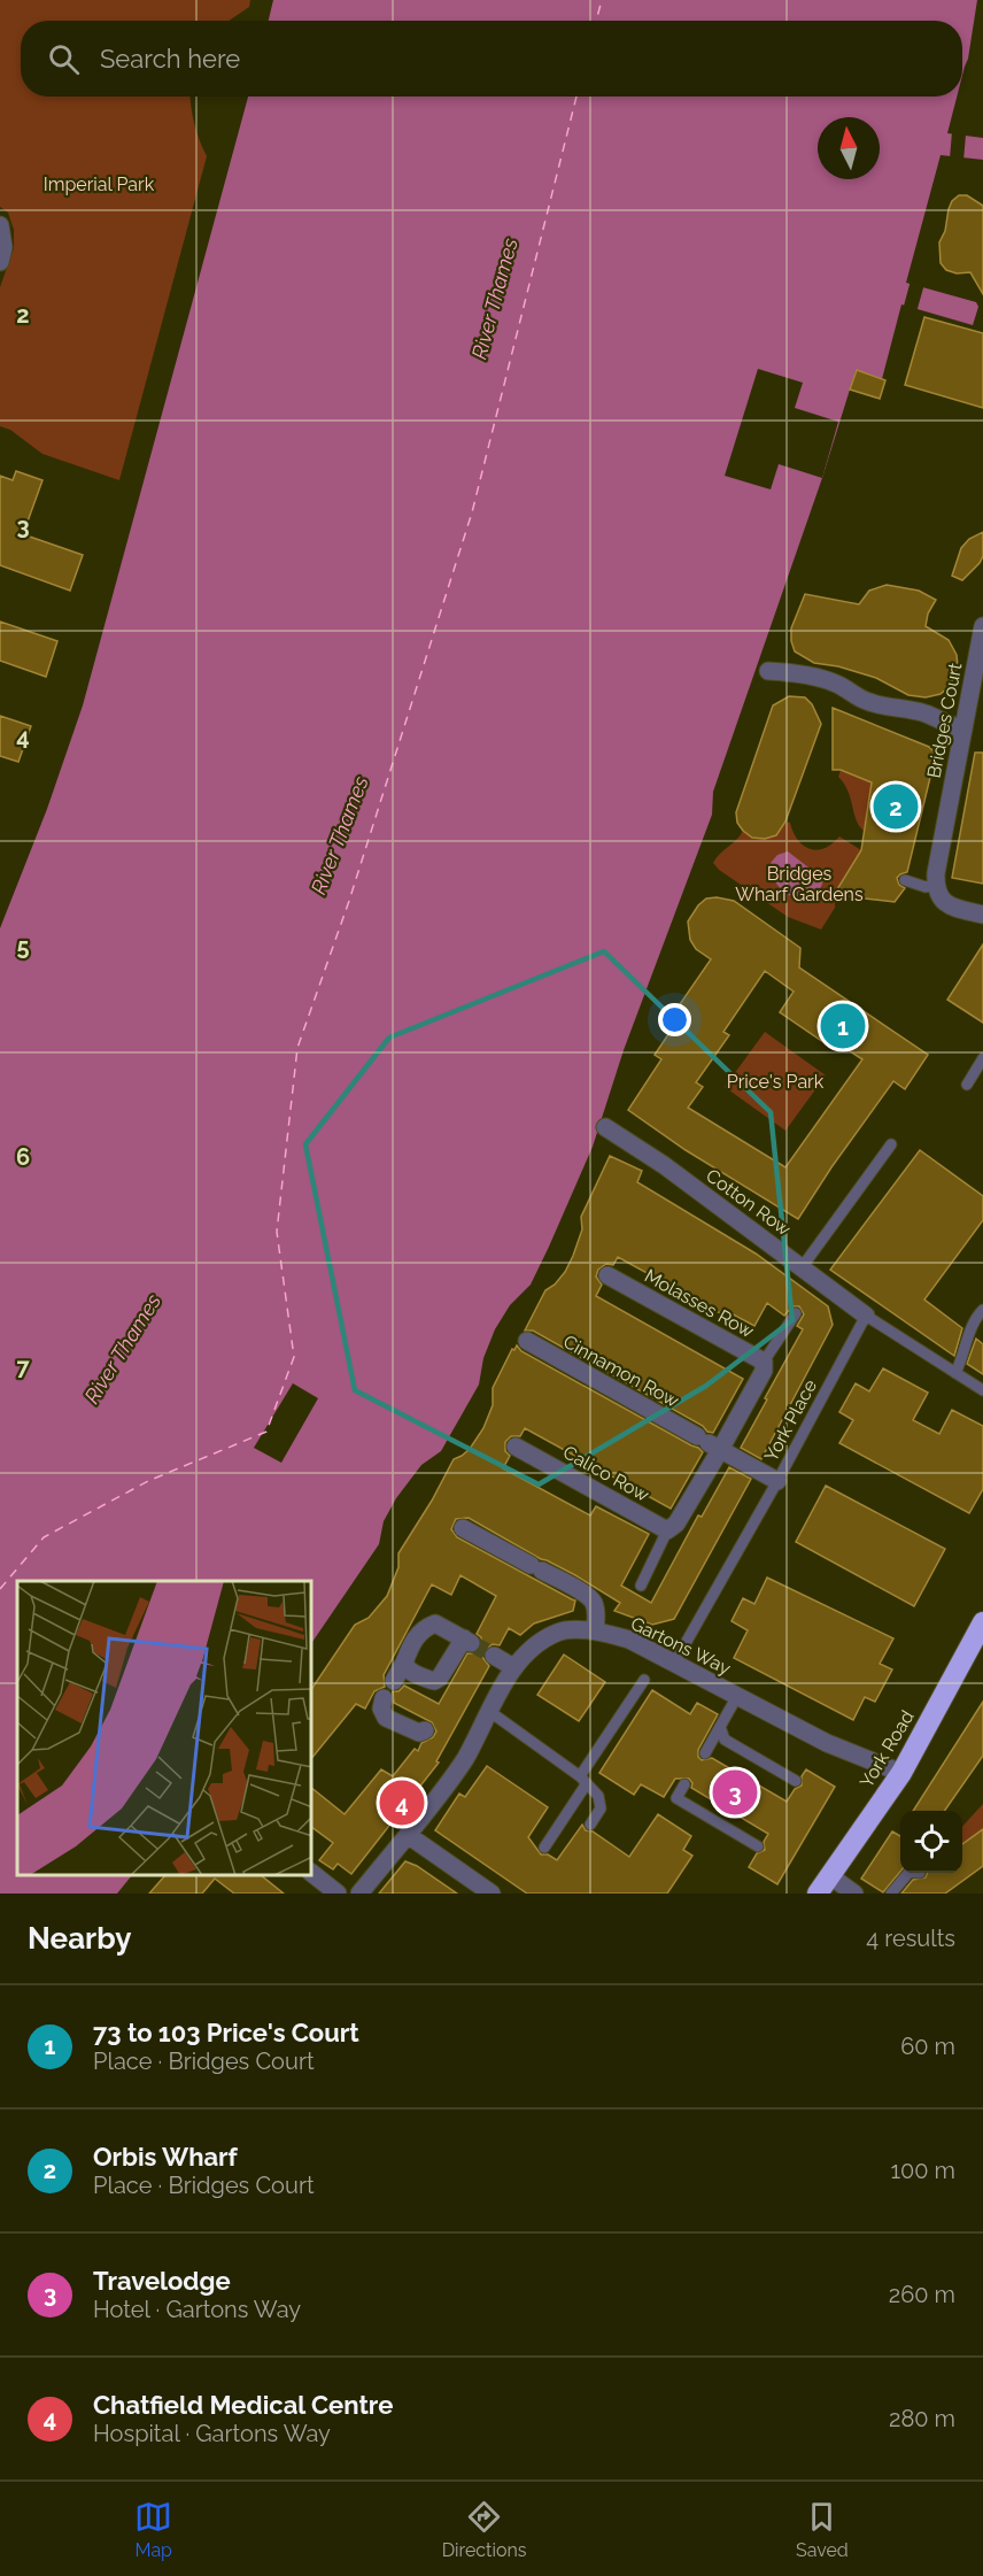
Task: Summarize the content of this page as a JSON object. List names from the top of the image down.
{
  "streets": {
    "highway": ["York Road"],
    "street": [
      "Bridges Court",
      "Cotton Row",
      "Molasses Row",
      "Cinnamon Row",
      "Calico Row",
      "Gartons Way"
    ],
    "lane": ["York Place"]
  },
  "crossings": [
    ["Cotton Row", "York Place"],
    ["Cinnamon Row", "York Place"],
    ["York Place", "Gartons Way"],
    ["Gartons Way", "York Road"]
  ],
  "water": ["River Thames"],
  "parks": ["Imperial Park", "Bridges Wharf Gardens", "Price's Park"],
  "north": "top",
  "page": {
    "search": "Search here",
    "pins": [
      "2",
      "1",
      "3",
      "4"
    ],
    "heading": ["Nearby", "4 results"],
    "list": [
      {
        "mark": "1",
        "name": "73 to 103 Price's Court",
        "note": "Place · Bridges Court",
        "value": "60 m"
      },
      {
        "mark": "2",
        "name": "Orbis Wharf",
        "note": "Place · Bridges Court",
        "value": "100 m"
      },
      {
        "mark": "3",
        "name": "Travelodge",
        "note": "Hotel · Gartons Way",
        "value": "260 m"
      },
      {
        "mark": "4",
        "name": "Chatfield Medical Centre",
        "note": "Hospital · Gartons Way",
        "value": "280 m"
      }
    ],
    "nav": ["Map", "Directions", "Saved"]
  },
  "grid": {
    "rows": [
      "2",
      "3",
      "4",
      "5",
      "6",
      "7"
    ]
  }
}
